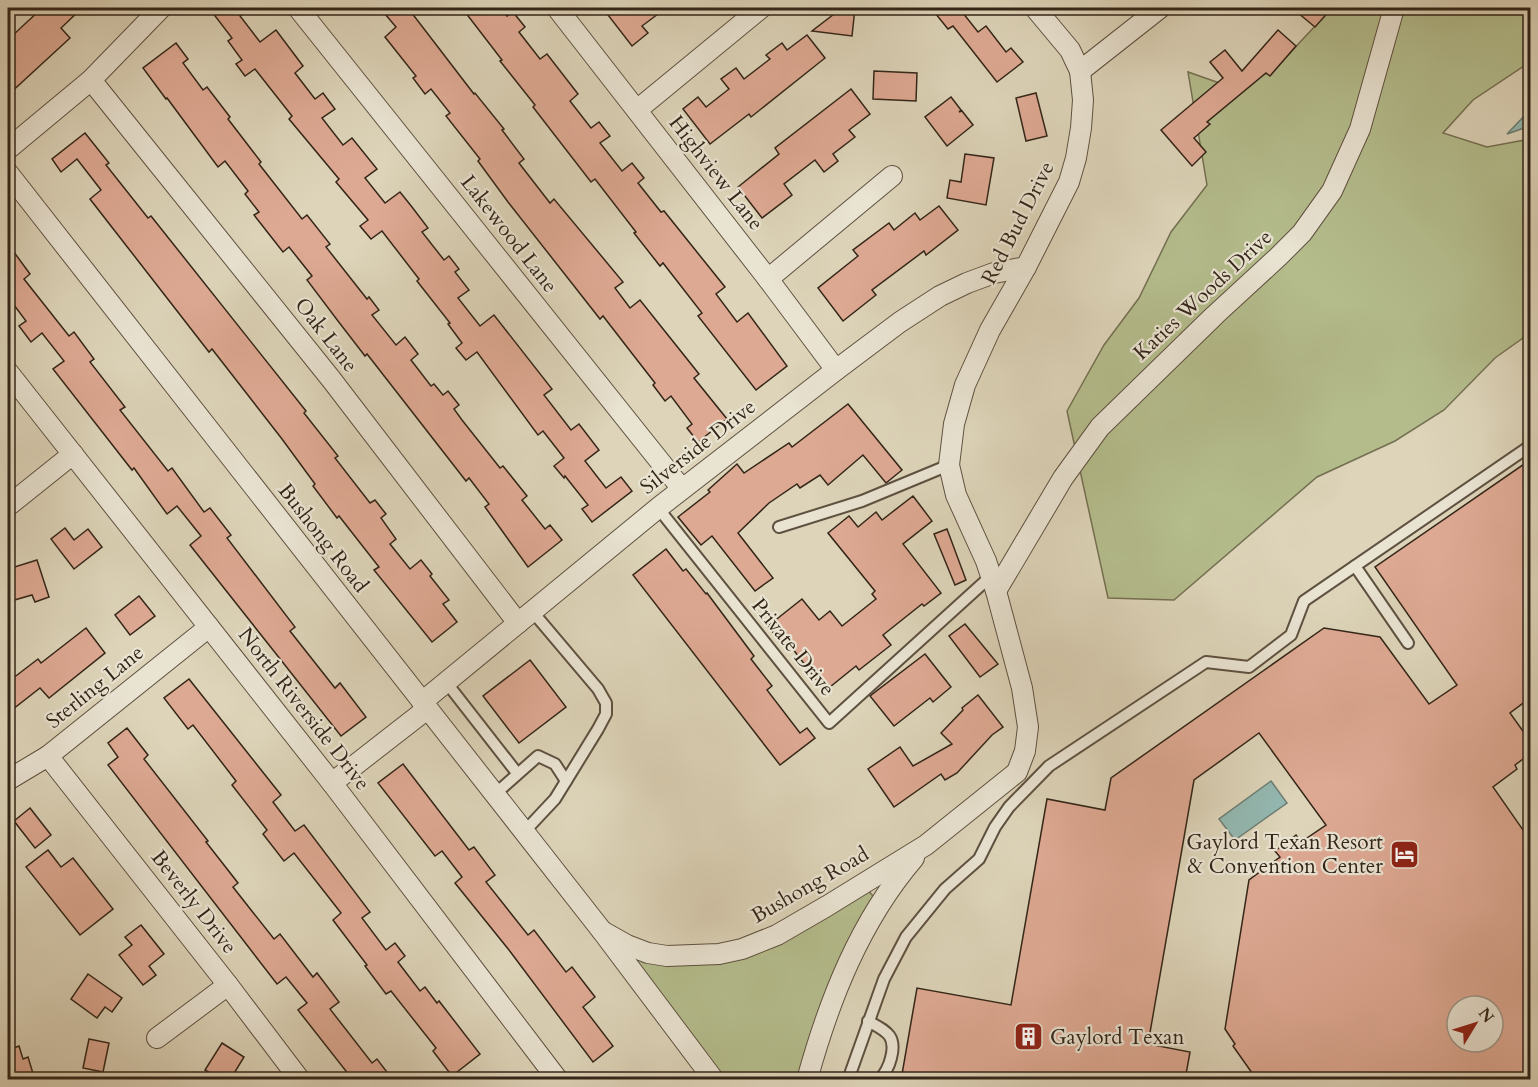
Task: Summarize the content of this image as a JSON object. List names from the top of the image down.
{
  "streets": {
    "street": [
      "Highview Lane",
      "Red Bud Drive",
      "Lakewood Lane",
      "Katies Woods Drive",
      "Oak Lane",
      "Silverside Drive",
      "Bushong Road",
      "Sterling Lane",
      "North Riverside Drive",
      "Beverly Drive"
    ],
    "lane": ["Private Drive"]
  },
  "crossings": [
    ["Highview Lane", "Silverside Drive"],
    ["Red Bud Drive", "Katies Woods Drive"],
    ["Red Bud Drive", "Silverside Drive"],
    ["Red Bud Drive", "Bushong Road"],
    ["Red Bud Drive", "Private Drive"],
    ["Lakewood Lane", "Silverside Drive"],
    ["Katies Woods Drive", "Private Drive"],
    ["Oak Lane", "Silverside Drive"],
    ["Silverside Drive", "Bushong Road"],
    ["Silverside Drive", "Private Drive"],
    ["Silverside Drive", "North Riverside Drive"],
    ["Sterling Lane", "North Riverside Drive"],
    ["Sterling Lane", "Beverly Drive"]
  ],
  "places": {
    "hotel": ["Gaylord Texan Resort & Convention Center"],
    "building": ["Gaylord Texan"]
  },
  "north": "top right"
}
